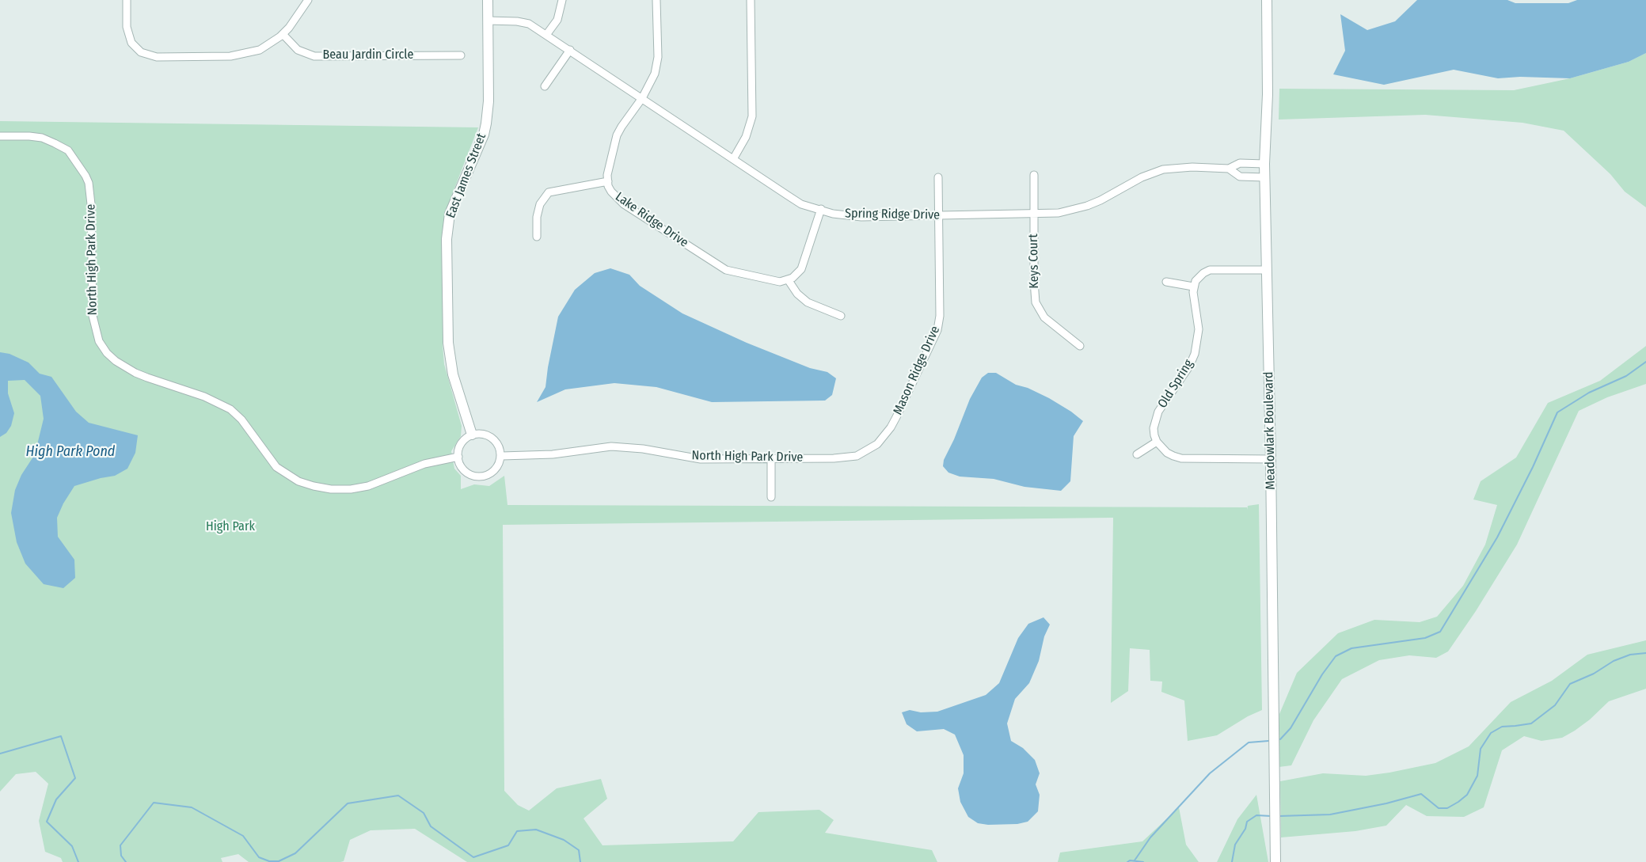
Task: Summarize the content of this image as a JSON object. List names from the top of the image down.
{
  "streets": {
    "street": [
      "Beau Jardin Circle",
      "East James Street",
      "Spring Ridge Drive",
      "Lake Ridge Drive",
      "North High Park Drive",
      "Keys Court",
      "Mason Ridge Drive",
      "Old Spring",
      "Meadowlark Boulevard"
    ]
  },
  "crossings": [
    ["East James Street", "Spring Ridge Drive"],
    ["East James Street", "North High Park Drive"],
    ["Spring Ridge Drive", "Lake Ridge Drive"],
    ["Spring Ridge Drive", "Keys Court"],
    ["Spring Ridge Drive", "Mason Ridge Drive"],
    ["Spring Ridge Drive", "Meadowlark Boulevard"],
    ["North High Park Drive", "Mason Ridge Drive"]
  ],
  "water": ["High Park Pond"],
  "parks": ["High Park"]
}
